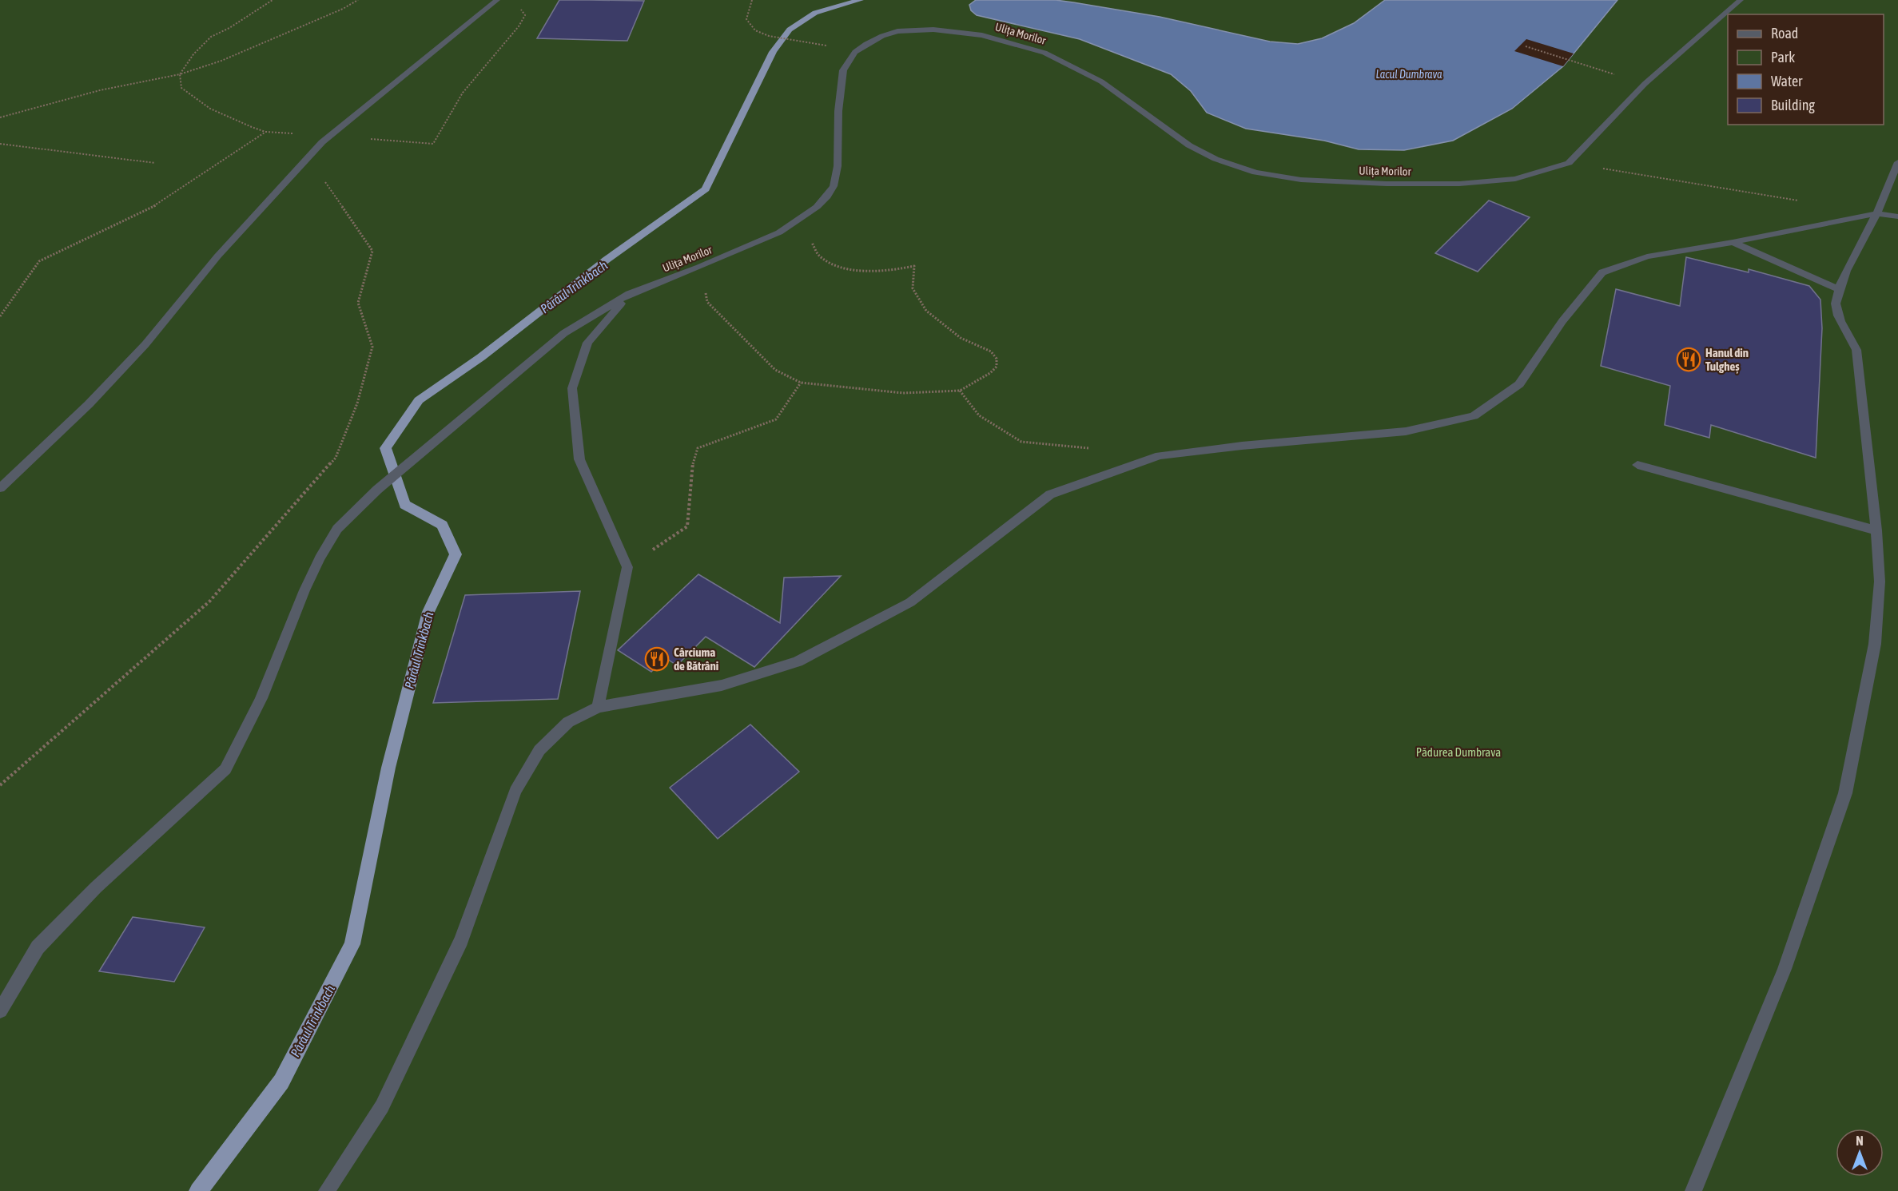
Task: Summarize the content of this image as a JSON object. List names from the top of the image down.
{
  "streets": {
    "lane": ["Ulița Morilor"]
  },
  "water": ["Lacul Dumbrava", "Pârâul Trinkbach"],
  "parks": ["Pădurea Dumbrava"],
  "places": {
    "restaurant": ["Hanul din Tulgheș", "Cârciuma de Bătrâni"]
  },
  "legend": [
    "Road",
    "Park",
    "Water",
    "Building"
  ],
  "north": "top"
}
